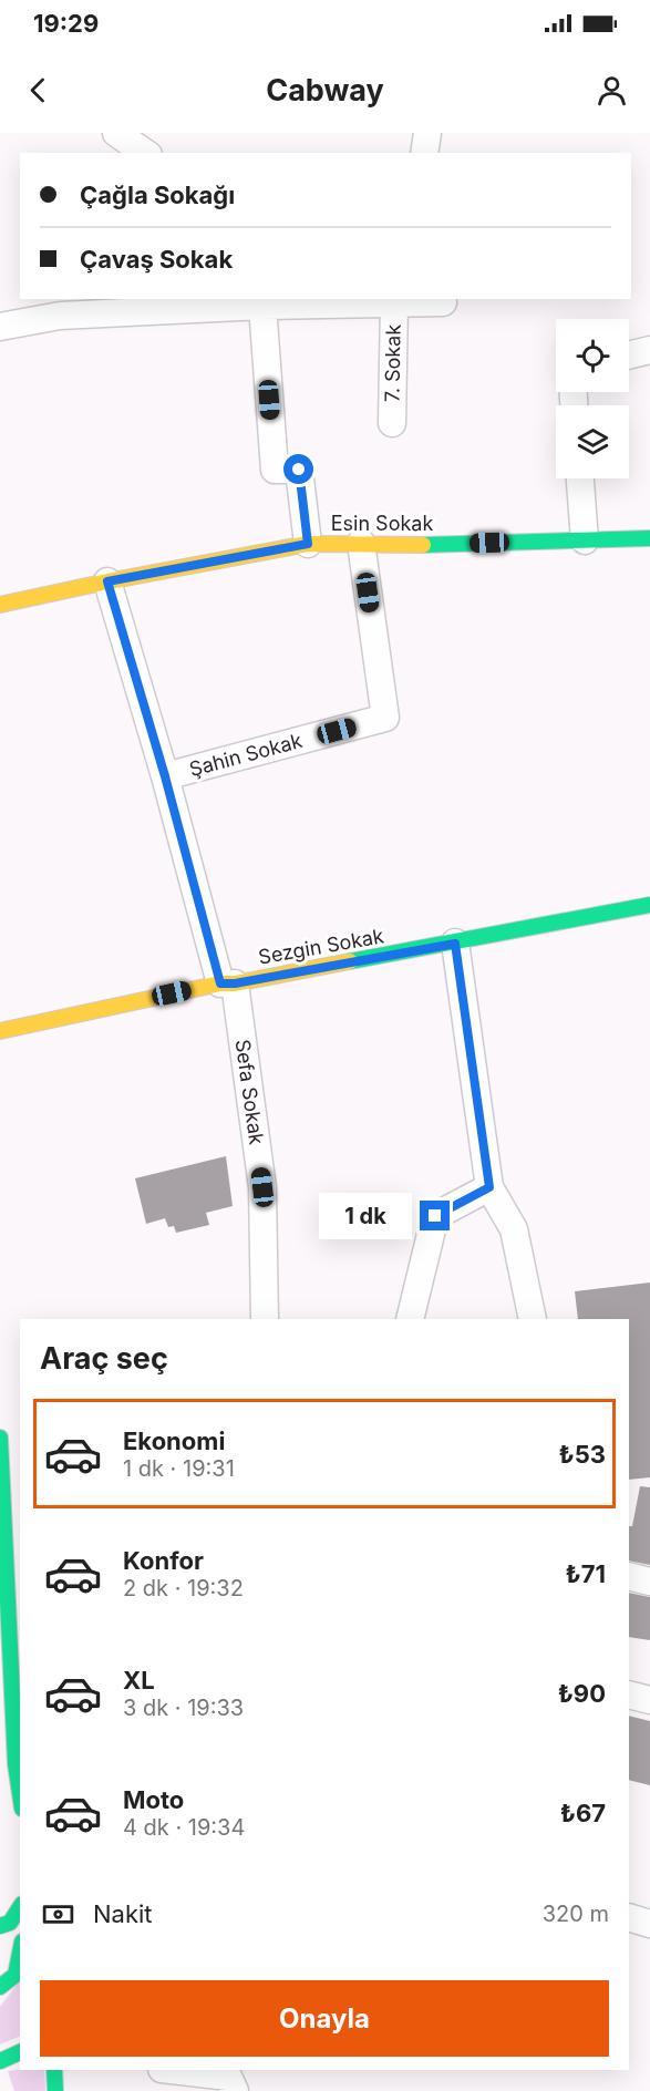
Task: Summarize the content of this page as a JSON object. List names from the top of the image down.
{
  "streets": {
    "street": [
      "7. Sokak",
      "Esin Sokak",
      "Şahin Sokak",
      "Sezgin Sokak",
      "Sefa Sokak"
    ]
  },
  "crossings": [
    ["Esin Sokak", "Şahin Sokak"],
    ["Esin Sokak", "Sefa Sokak"],
    ["Şahin Sokak", "Sefa Sokak"],
    ["Sezgin Sokak", "Sefa Sokak"]
  ],
  "page": {
    "status": "19:29",
    "header": "Cabway",
    "banner": ["Çağla Sokağı", "Çavaş Sokak"],
    "bubble": "1 dk",
    "heading": "Araç seç",
    "list": [
      {
        "name": "Ekonomi",
        "note": "1 dk · 19:31",
        "value": "₺53"
      },
      {
        "name": "Konfor",
        "note": "2 dk · 19:32",
        "value": "₺71"
      },
      {
        "name": "XL",
        "note": "3 dk · 19:33",
        "value": "₺90"
      },
      {
        "name": "Moto",
        "note": "4 dk · 19:34",
        "value": "₺67"
      }
    ],
    "pay": ["Nakit", "320 m"],
    "buttons": "Onayla"
  }
}
